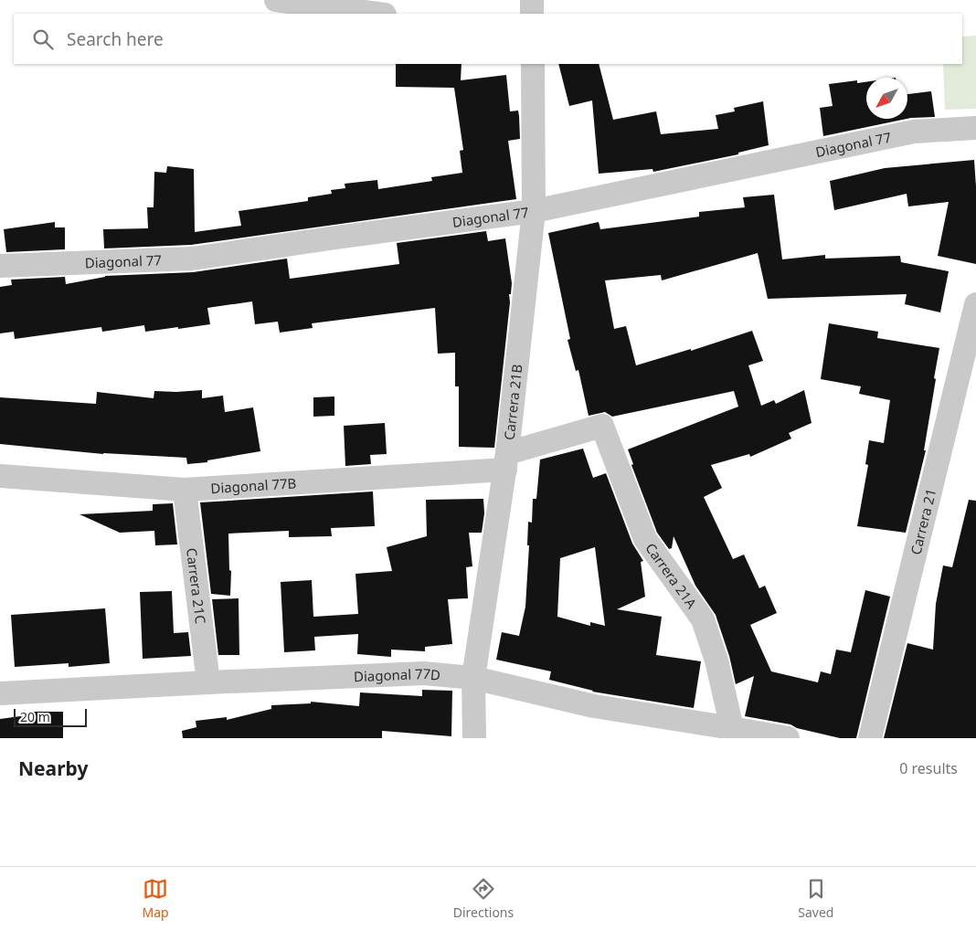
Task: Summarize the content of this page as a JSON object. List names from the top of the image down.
{
  "streets": {
    "street": [
      "Diagonal 77",
      "Carrera 21B",
      "Diagonal 77B",
      "Carrera 21",
      "Carrera 21A",
      "Carrera 21C",
      "Diagonal 77D"
    ]
  },
  "crossings": [
    ["Diagonal 77", "Carrera 21B"],
    ["Carrera 21B", "Diagonal 77B"],
    ["Carrera 21B", "Diagonal 77D"],
    ["Diagonal 77B", "Carrera 21A"],
    ["Diagonal 77B", "Carrera 21C"],
    ["Carrera 21A", "Diagonal 77D"],
    ["Carrera 21C", "Diagonal 77D"]
  ],
  "scale_bar": "20 m",
  "north": "bottom left",
  "page": {
    "search": "Search here",
    "scale": "20 m",
    "heading": ["Nearby", "0 results"],
    "nav": ["Map", "Directions", "Saved"]
  }
}
